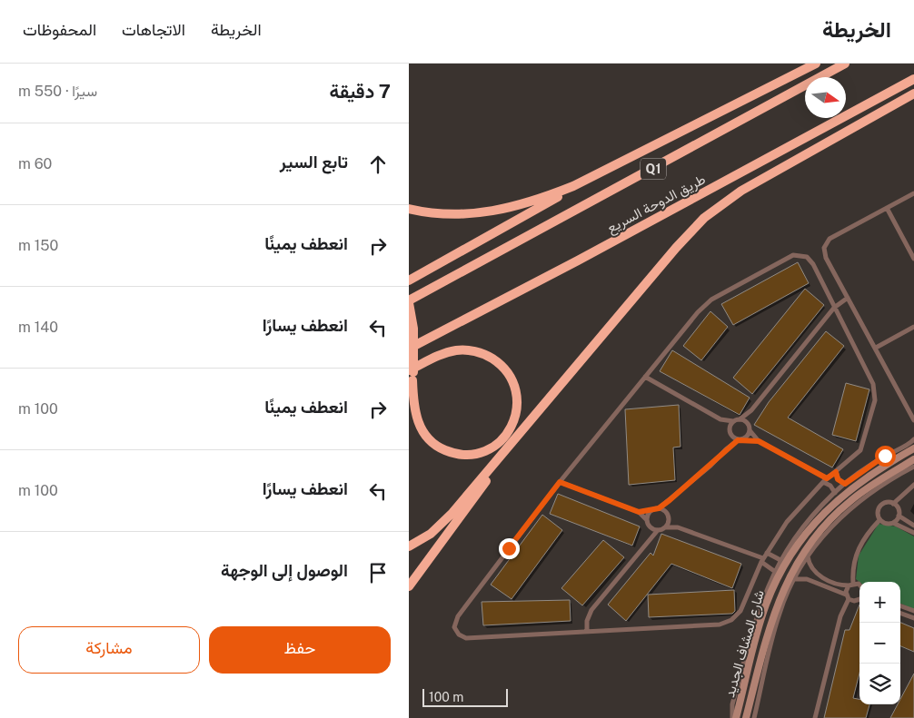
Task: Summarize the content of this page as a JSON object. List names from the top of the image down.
{
  "streets": {
    "highway": ["Q1", "طريق الدوحة السريع"],
    "street": ["شارع المشاف الجديد"]
  },
  "scale_bar": "100 m",
  "north": "right",
  "page": {
    "header": "الخريطة",
    "nav": ["الخريطة", "الاتجاهات", "المحفوظات"],
    "heading": ["7 دقيقة", "سيرًا · 550 m"],
    "list": [
      ["تابع السير", "60 m"],
      ["انعطف يمينًا", "150 m"],
      ["انعطف يسارًا", "140 m"],
      ["انعطف يمينًا", "100 m"],
      ["انعطف يسارًا", "100 m"],
      "الوصول إلى الوجهة"
    ],
    "map_buttons": ["+", "−"],
    "buttons": ["حفظ", "مشاركة"],
    "scale": "100 m"
  }
}
